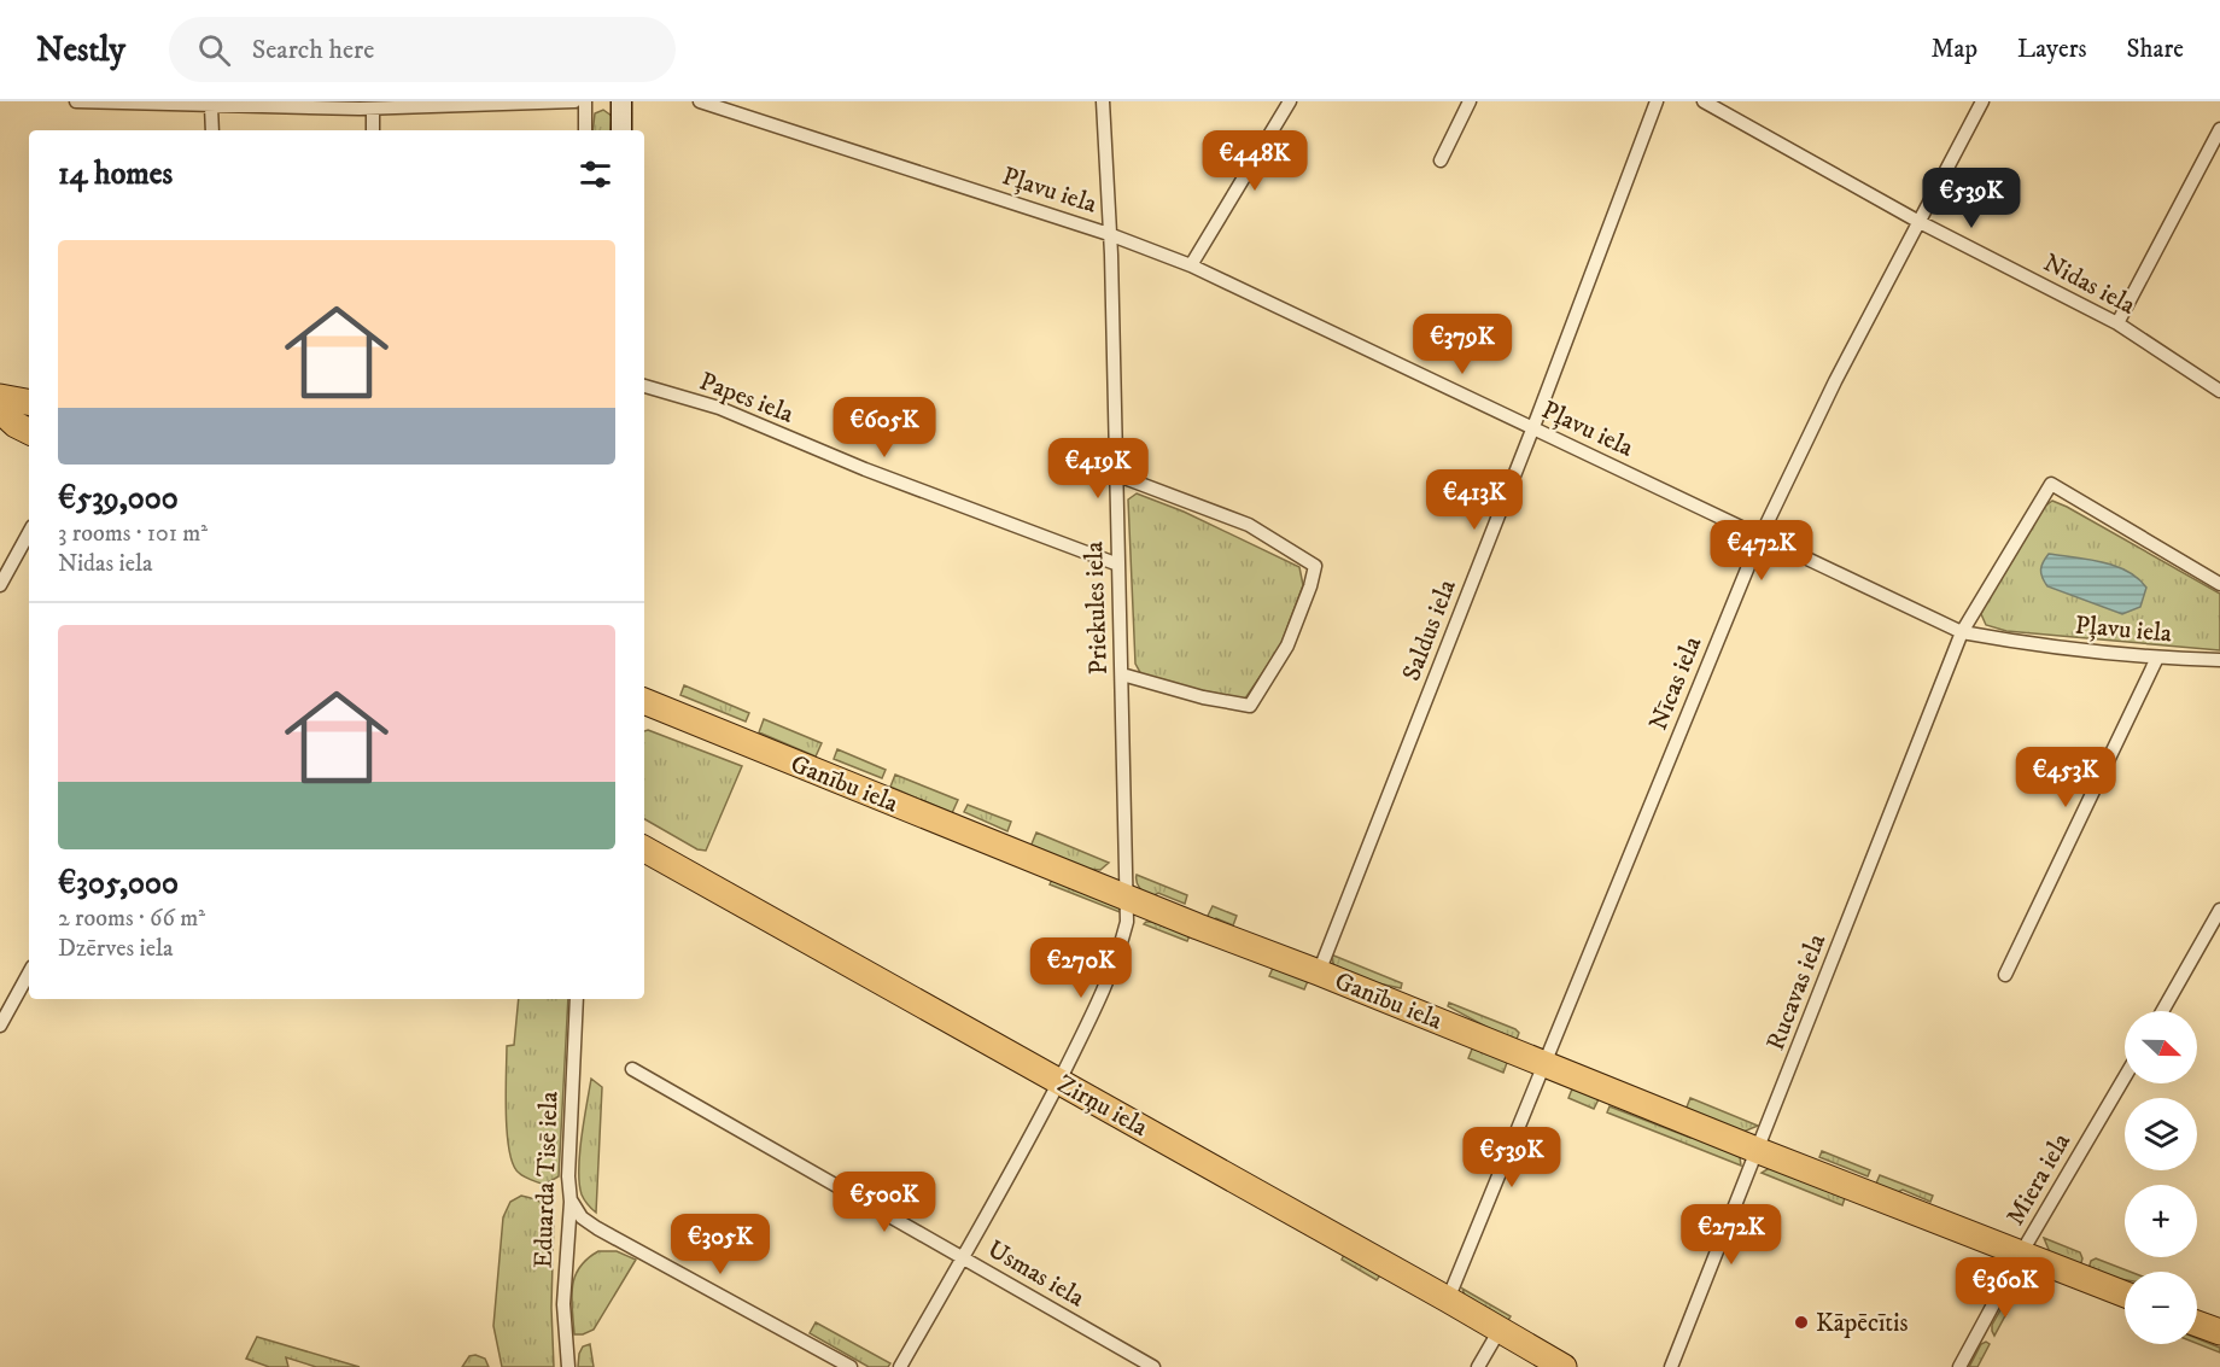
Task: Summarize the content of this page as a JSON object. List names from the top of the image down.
{
  "streets": {
    "highway": ["Ganību iela", "Zirņu iela"],
    "street": [
      "Pļavu iela",
      "Nidas iela",
      "Papes iela",
      "Priekules iela",
      "Saldus iela",
      "Nīcas iela",
      "Rucavas iela",
      "Miera iela",
      "Eduarda Tisē iela",
      "Usmas iela"
    ]
  },
  "crossings": [
    ["Pļavu iela", "Priekules iela"],
    ["Pļavu iela", "Saldus iela"],
    ["Pļavu iela", "Nīcas iela"],
    ["Pļavu iela", "Rucavas iela"],
    ["Nidas iela", "Nīcas iela"],
    ["Papes iela", "Priekules iela"],
    ["Priekules iela", "Ganību iela"],
    ["Priekules iela", "Zirņu iela"],
    ["Priekules iela", "Usmas iela"],
    ["Saldus iela", "Ganību iela"],
    ["Nīcas iela", "Ganību iela"],
    ["Nīcas iela", "Zirņu iela"],
    ["Ganību iela", "Rucavas iela"],
    ["Ganību iela", "Miera iela"]
  ],
  "places": ["Kāpēcītis"],
  "north": "right",
  "page": {
    "header": "Nestly",
    "search": "Search here",
    "nav": ["Map", "Layers", "Share"],
    "price": [
      "€448K",
      "€539K",
      "€379K",
      "€605K",
      "€419K",
      "€413K",
      "€472K",
      "€453K",
      "€270K",
      "€539K",
      "€500K",
      "€272K",
      "€305K",
      "€360K"
    ],
    "heading": "14 homes",
    "list": [
      {
        "name": "€539,000",
        "note": "3 rooms · 101 m² · Nidas iela"
      },
      {
        "name": "€305,000",
        "note": "2 rooms · 66 m² · Dzērves iela"
      }
    ],
    "map_buttons": ["+", "−"]
  }
}
